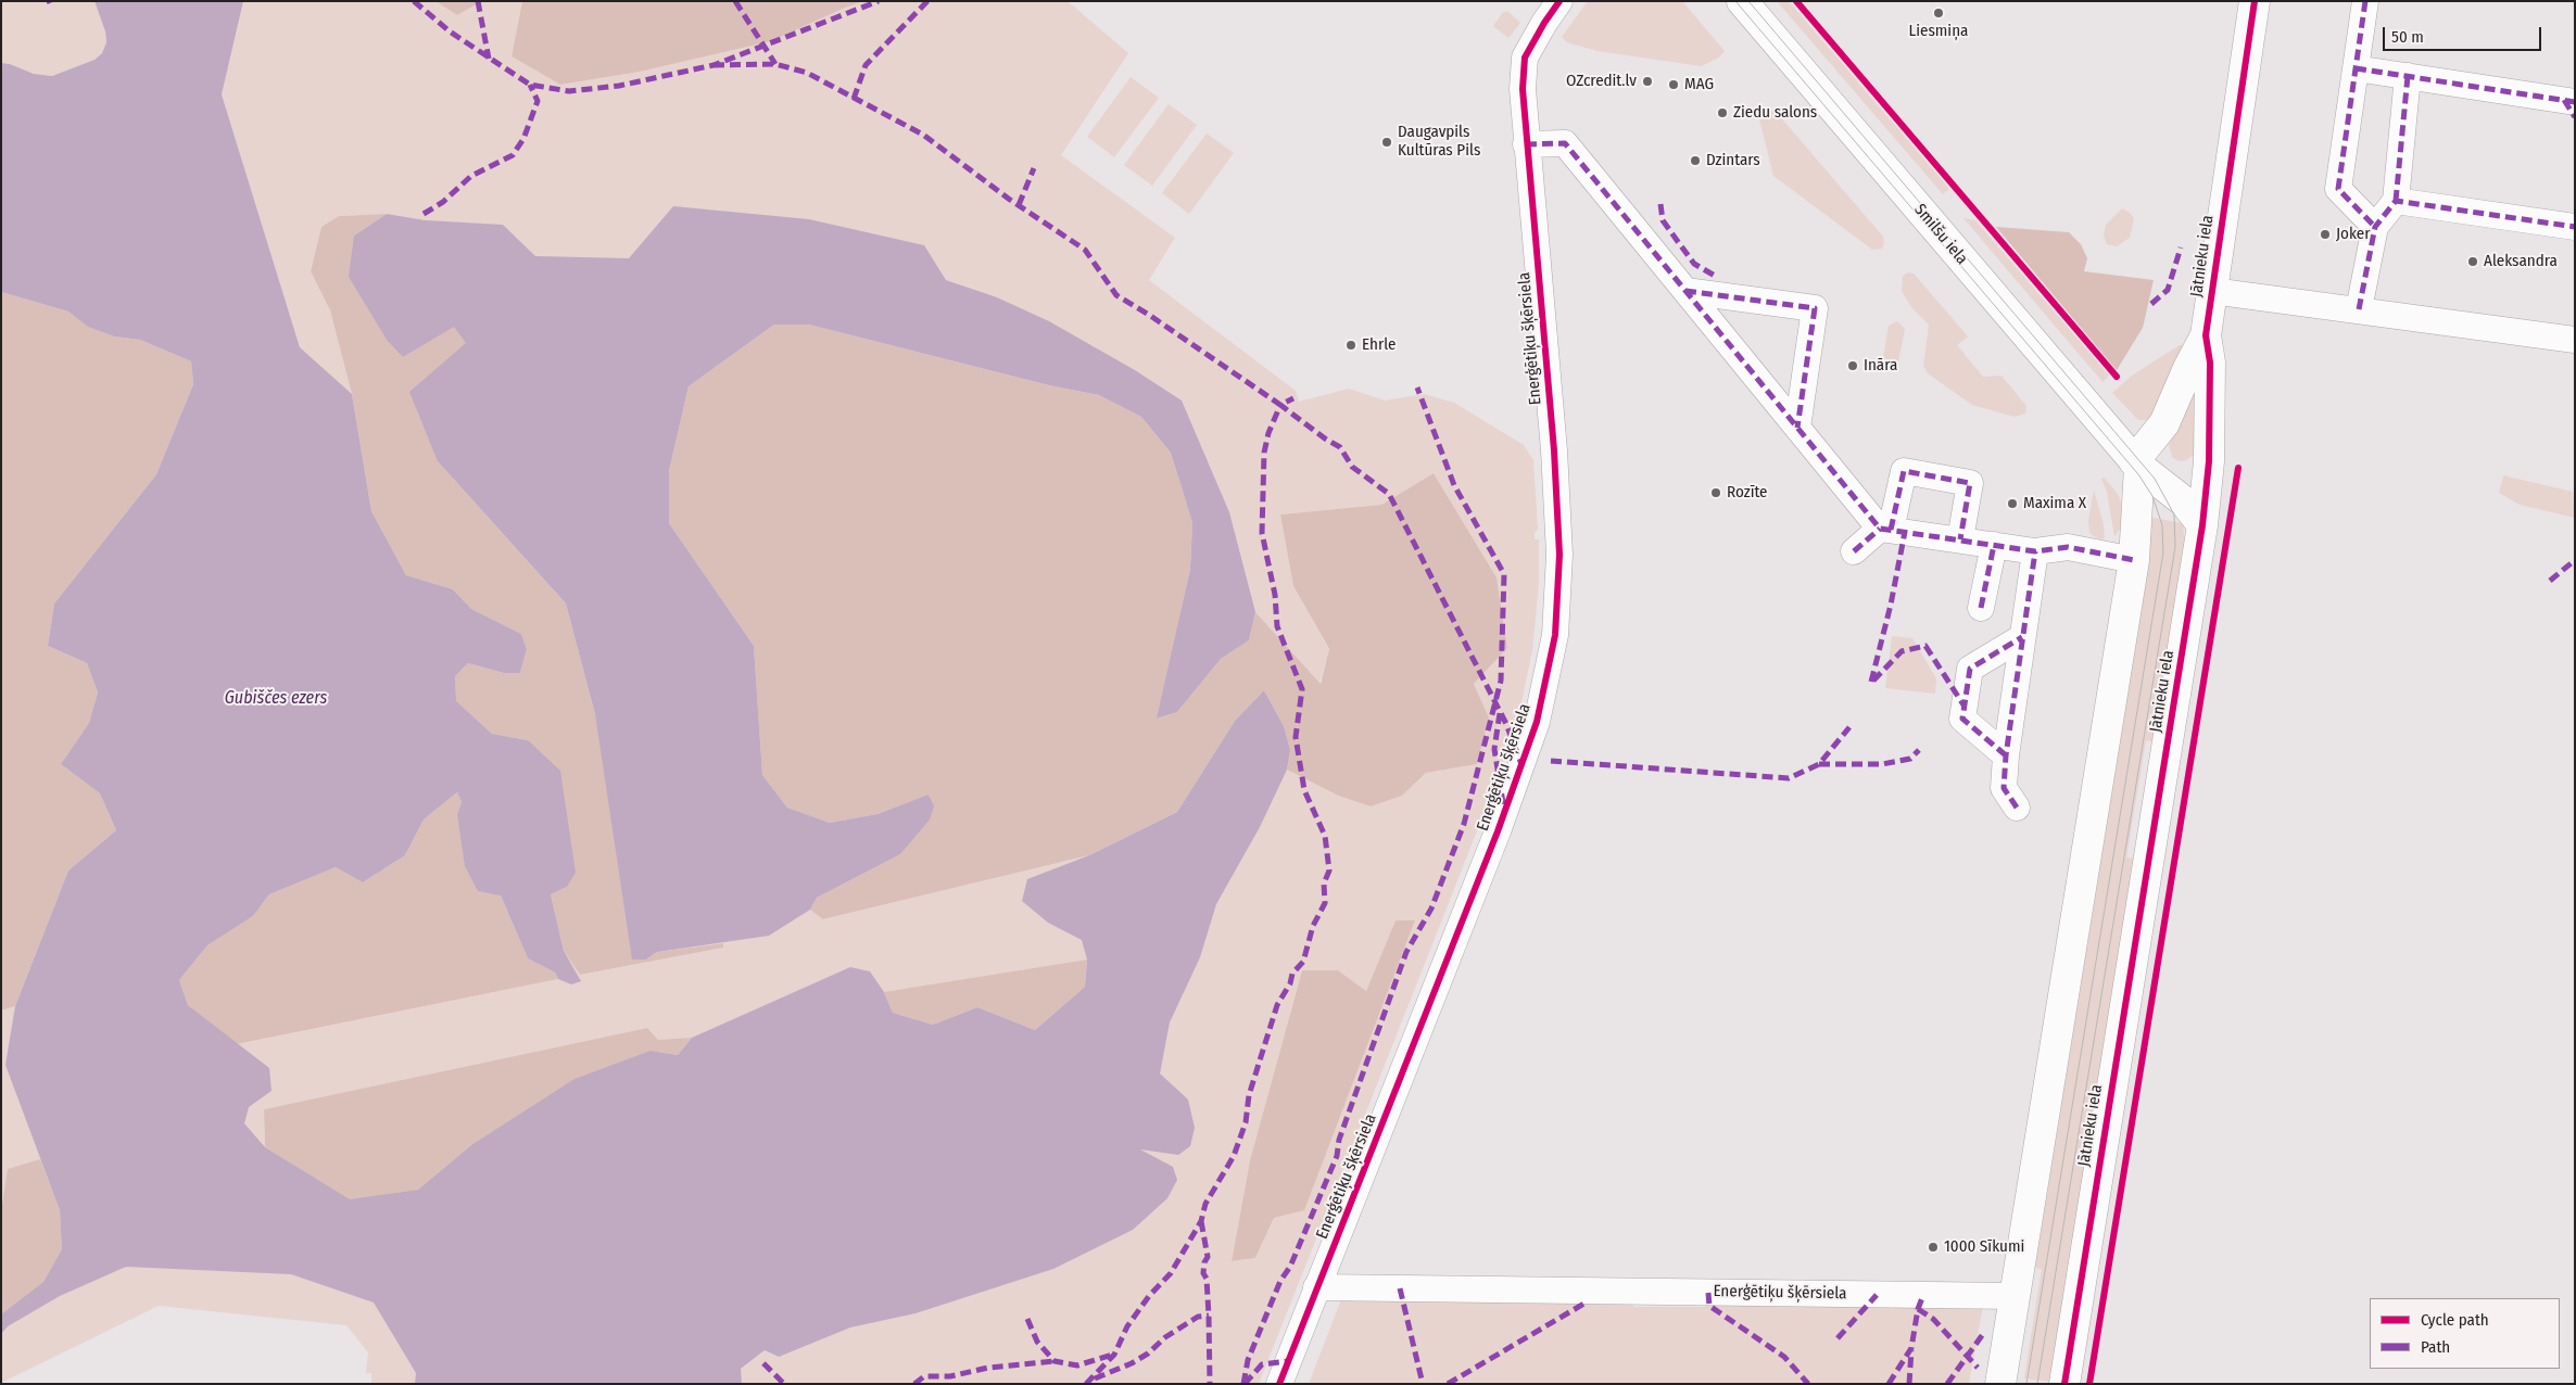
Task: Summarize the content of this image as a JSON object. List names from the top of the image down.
{
  "streets": {
    "street": ["Smilšu iela", "Jātnieku iela", "Enerģētiķu šķērsiela"]
  },
  "crossings": [
    ["Smilšu iela", "Jātnieku iela"]
  ],
  "water": ["Gubiščes ezers"],
  "places": [
    "Liesmiņa",
    "OZcredit.lv",
    "MAG",
    "Ziedu salons",
    "Daugavpils Kultūras Pils",
    "Dzintars",
    "Joker",
    "Aleksandra",
    "Ehrle",
    "Ināra",
    "Rozīte",
    "Maxima X",
    "1000 Sīkumi"
  ],
  "legend": ["Cycle path", "Path"],
  "scale_bar": "50 m"
}
